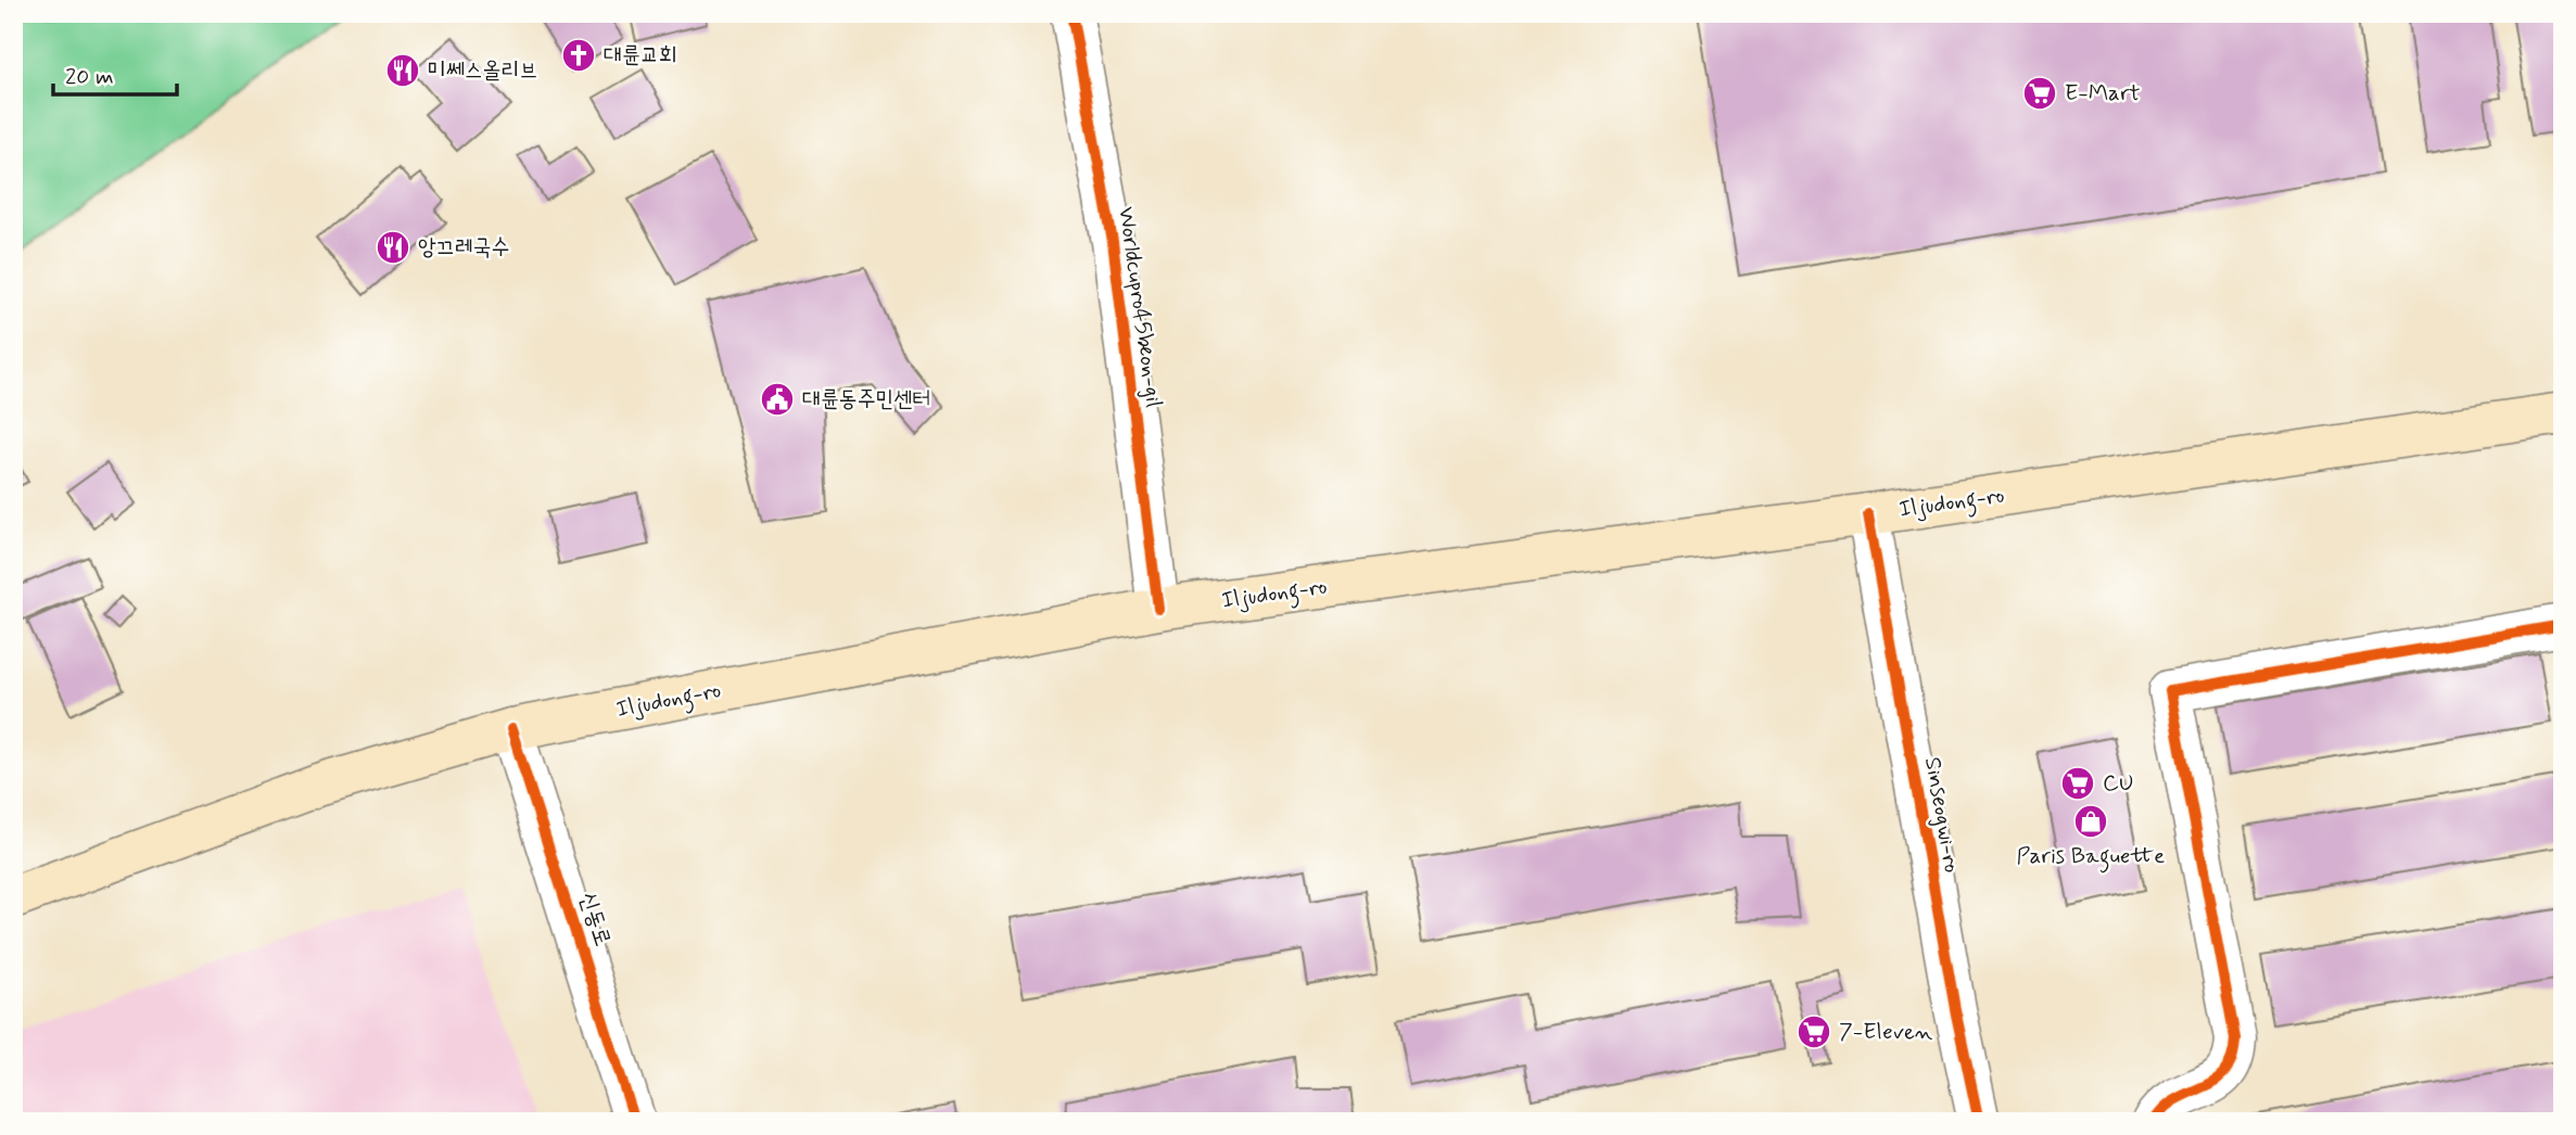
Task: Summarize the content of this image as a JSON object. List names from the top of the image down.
{
  "streets": {
    "main road": ["Iljudong-ro"],
    "street": ["Worldcupro45beon-gil", "Sinseogwi-ro", "신동로"]
  },
  "crossings": [
    ["Worldcupro45beon-gil", "Iljudong-ro"],
    ["Iljudong-ro", "Sinseogwi-ro"],
    ["Iljudong-ro", "신동로"]
  ],
  "places": {
    "church": ["대륜교회"],
    "restaurant": ["미쎄스올리브", "앙끄레국수"],
    "supermarket": ["E-Mart", "CU", "7-Eleven"],
    "public building": ["대륜동주민센터"],
    "shop": ["Paris Baguette"]
  },
  "scale_bar": "20 m"
}
